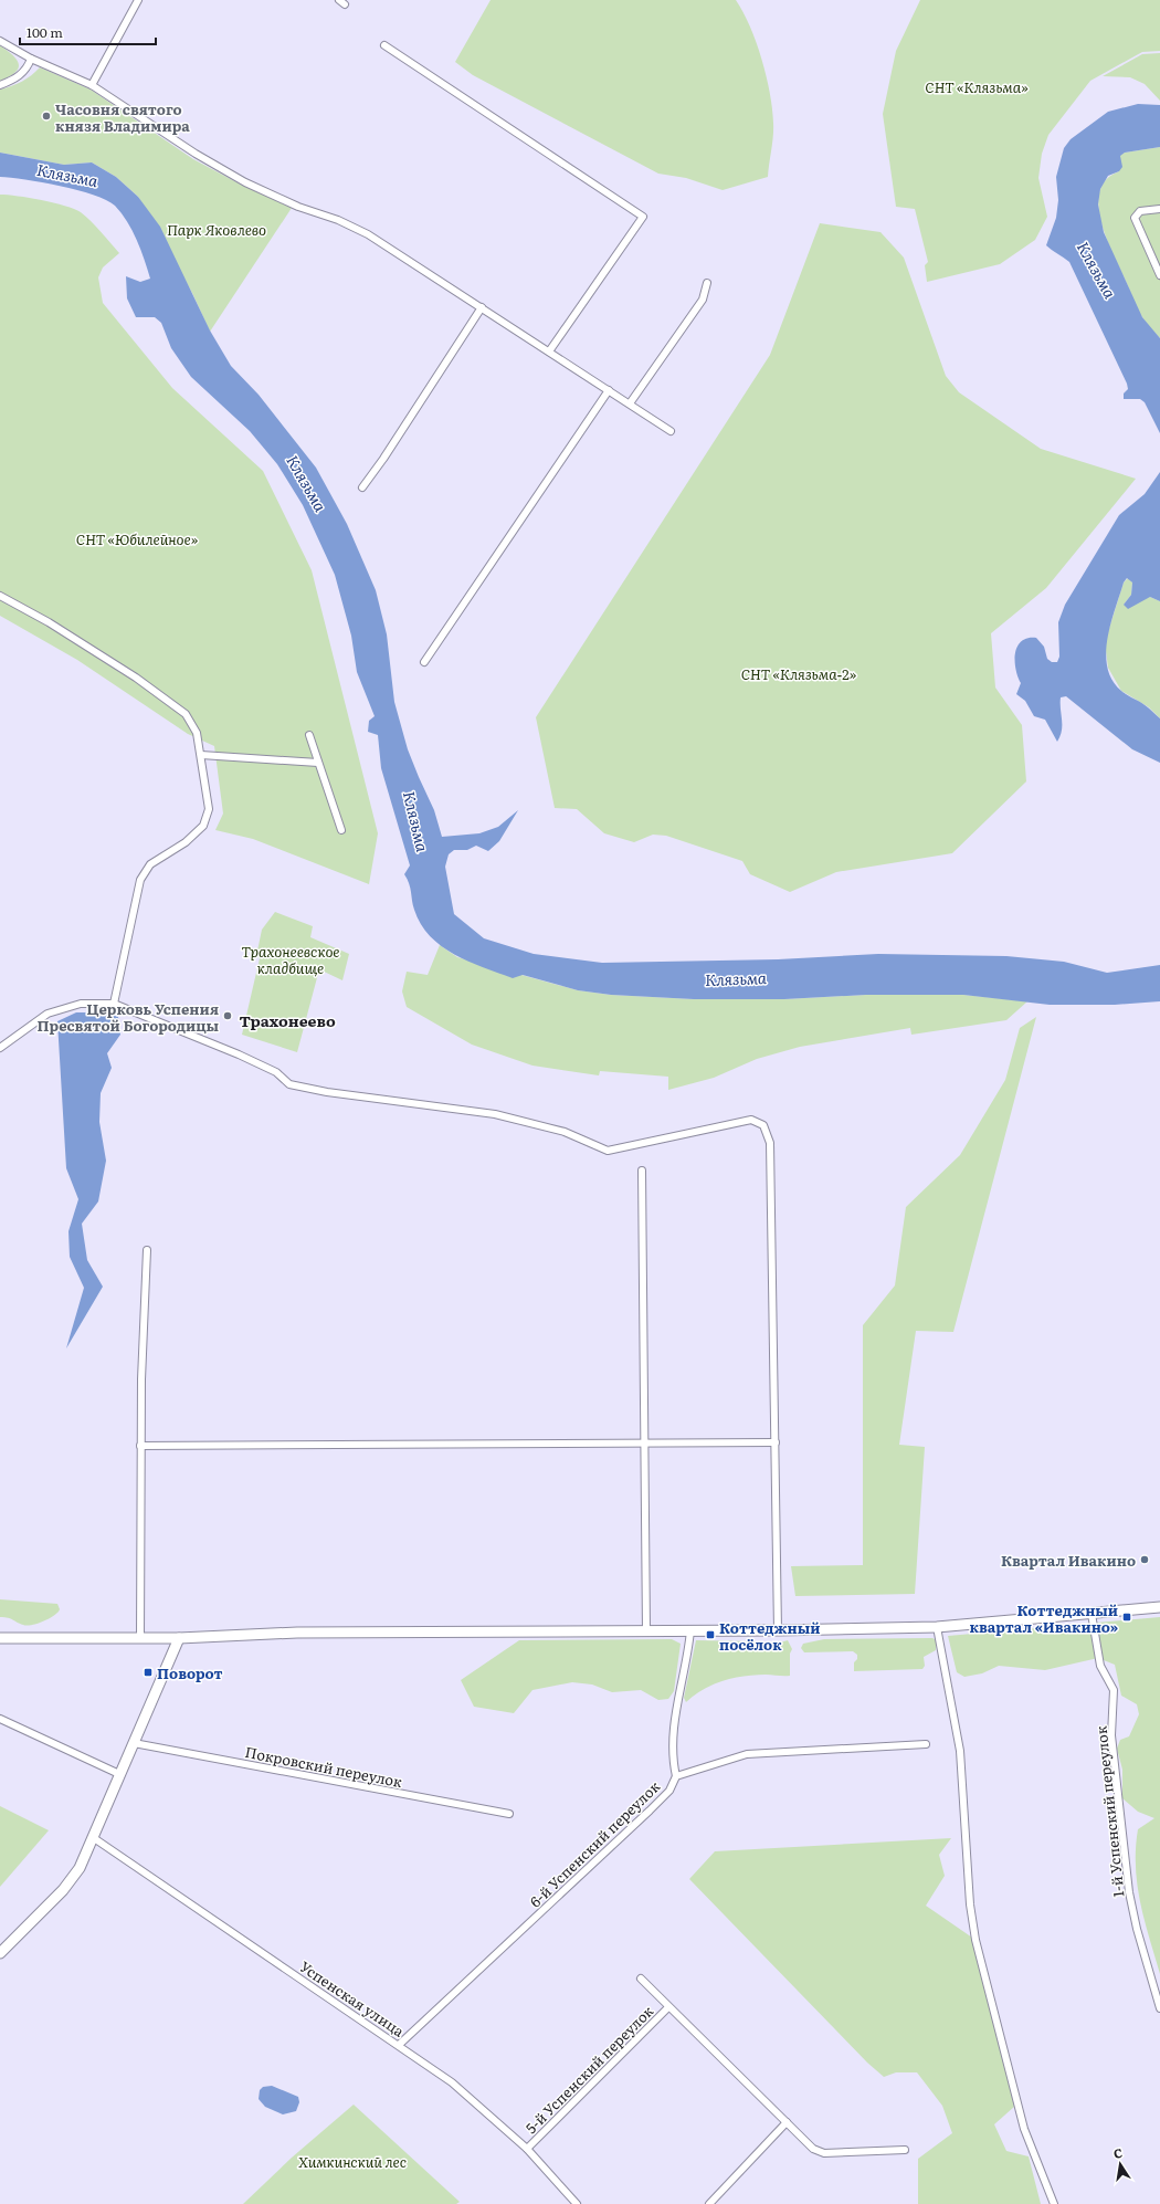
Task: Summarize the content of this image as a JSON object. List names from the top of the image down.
{
  "streets": {
    "street": [
      "Покровский переулок",
      "1-й Успенский переулок",
      "6-й Успенский переулок",
      "Успенская улица",
      "5-й Успенский переулок"
    ]
  },
  "crossings": [
    ["6-й Успенский переулок", "Успенская улица"],
    ["Успенская улица", "5-й Успенский переулок"]
  ],
  "districts": ["Трахонеево"],
  "water": ["Клязьма"],
  "parks": [
    "СНТ «Клязьма»",
    "Парк Яковлево",
    "СНТ «Юбилейное»",
    "СНТ «Клязьма-2»",
    "Трахонеевское кладбище",
    "Химкинский лес"
  ],
  "places": {
    "other": ["Часовня святого князя Владимира", "Церковь Успения Пресвятой Богородицы", "Квартал Ивакино"],
    "transit": ["Коттеджный квартал «Ивакино»", "Коттеджный посёлок", "Поворот"]
  },
  "scale_bar": "100 m",
  "north": "top"
}
